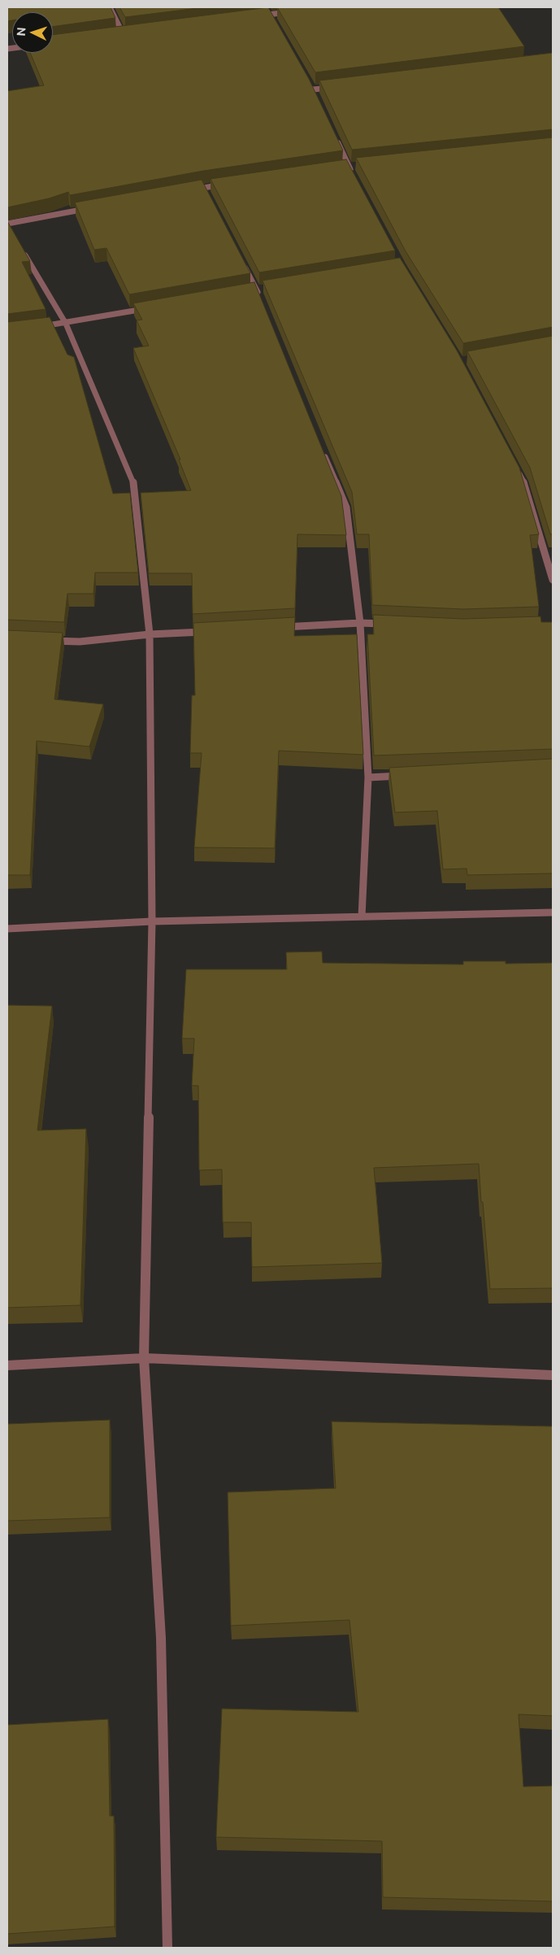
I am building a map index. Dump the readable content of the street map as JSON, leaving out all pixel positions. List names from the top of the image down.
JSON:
{
  "north": "left"
}
